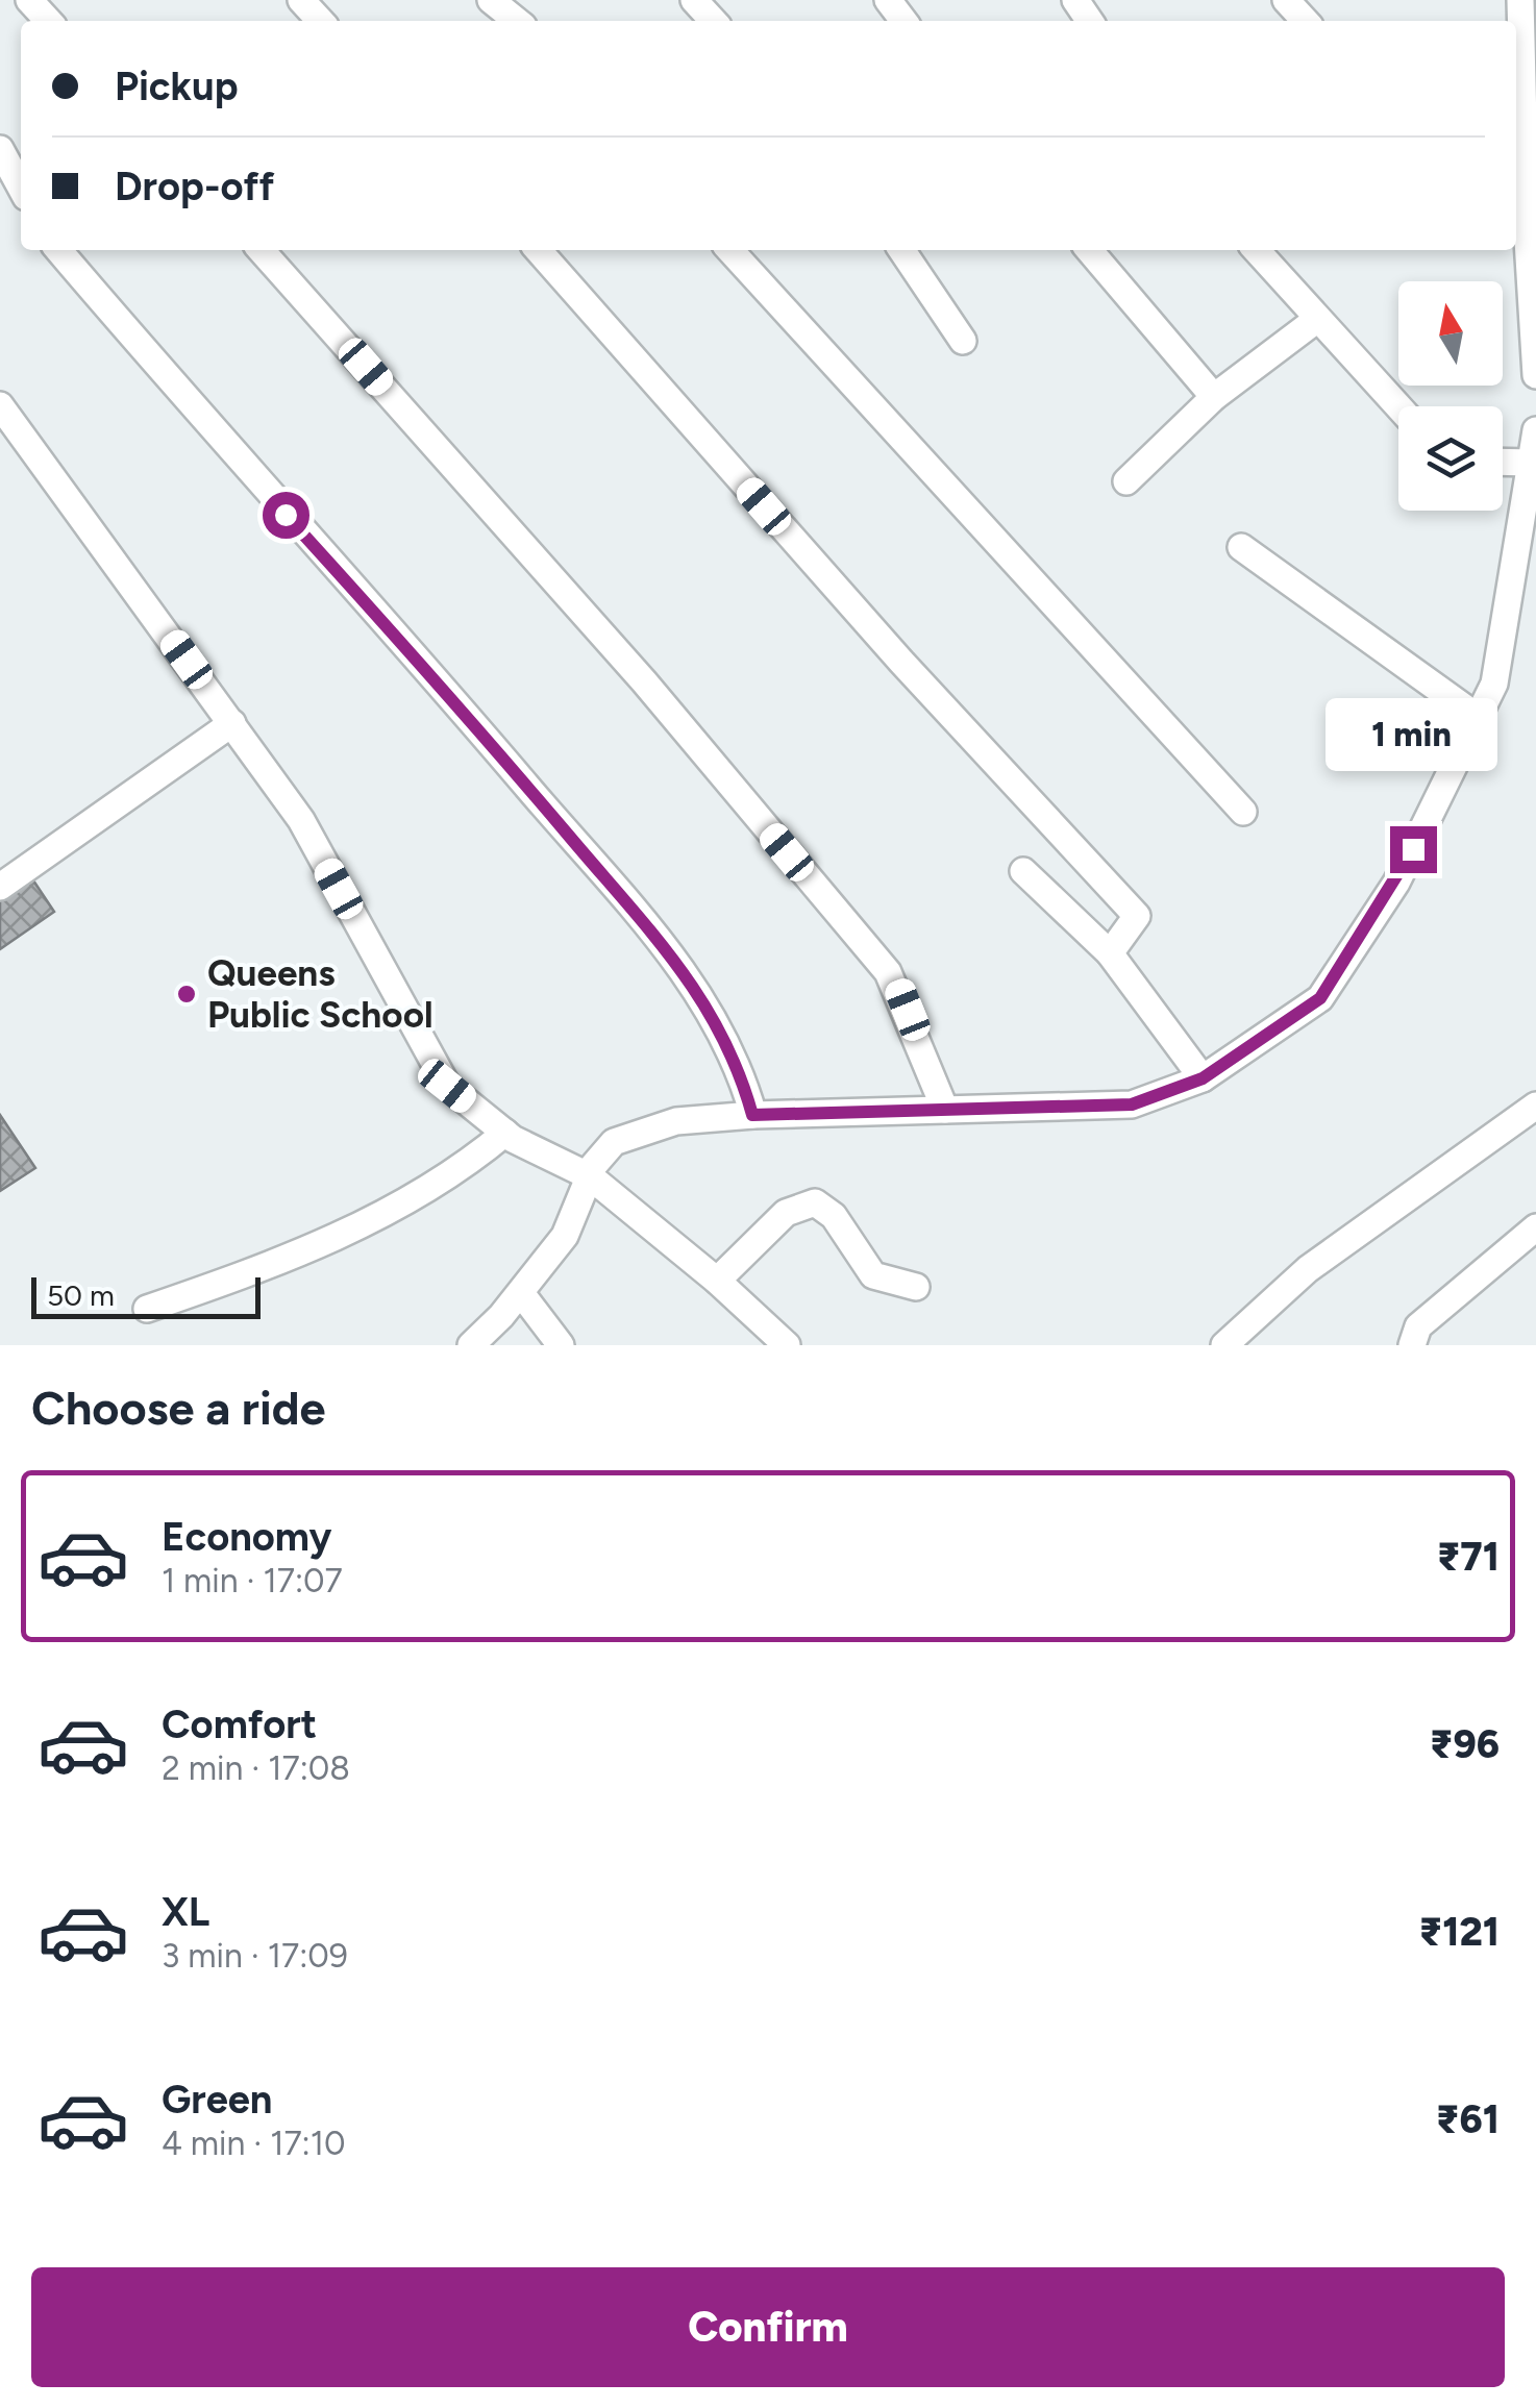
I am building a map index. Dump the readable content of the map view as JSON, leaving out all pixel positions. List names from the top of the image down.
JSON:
{
  "places": ["Queens Public School"],
  "scale_bar": "50 m",
  "north": "top",
  "page": {
    "banner": ["Pickup", "Drop-off"],
    "bubble": "1 min",
    "scale": "50 m",
    "heading": "Choose a ride",
    "list": [
      {
        "name": "Economy",
        "note": "1 min · 17:07",
        "value": "₹71"
      },
      {
        "name": "Comfort",
        "note": "2 min · 17:08",
        "value": "₹96"
      },
      {
        "name": "XL",
        "note": "3 min · 17:09",
        "value": "₹121"
      },
      {
        "name": "Green",
        "note": "4 min · 17:10",
        "value": "₹61"
      }
    ],
    "buttons": "Confirm"
  }
}
